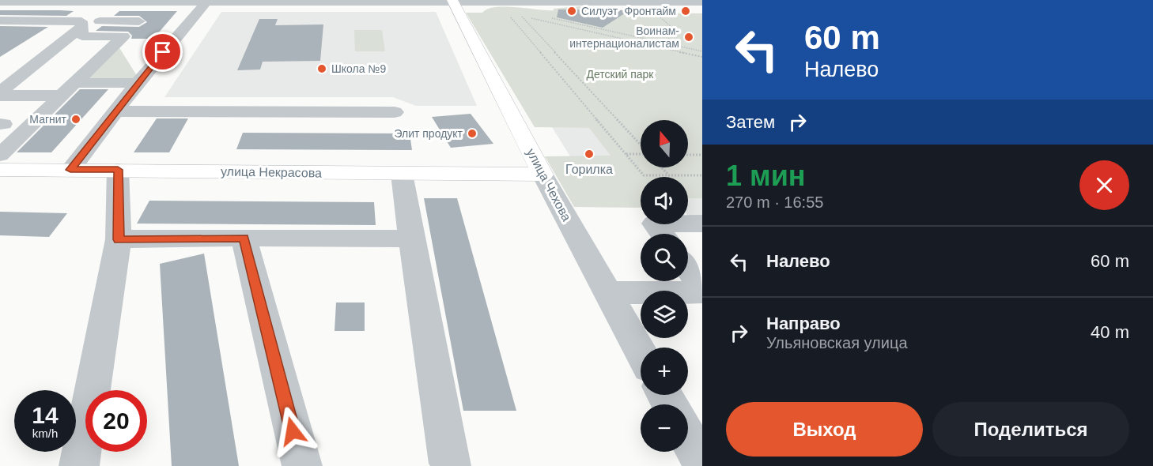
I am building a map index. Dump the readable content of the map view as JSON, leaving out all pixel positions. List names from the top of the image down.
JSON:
{
  "streets": {
    "main road": ["улица Некрасова", "улица Чехова"]
  },
  "crossings": [
    ["улица Некрасова", "улица Чехова"]
  ],
  "parks": ["Детский парк"],
  "places": [
    "Силуэт",
    "Фронтайм",
    "Воинам- интернационалистам",
    "Школа №9",
    "Магнит",
    "Элит продукт",
    "Горилка"
  ],
  "north": "top",
  "page": {
    "turn": ["60 m", "Налево"],
    "then": "Затем",
    "map_buttons": ["+", "−"],
    "heading": ["1 мин", "270 m · 16:55"],
    "list": [
      {
        "name": "Налево",
        "value": "60 m"
      },
      {
        "name": "Направо",
        "note": "Ульяновская улица",
        "value": "40 m"
      }
    ],
    "speed": "14 km/h",
    "limit": "20",
    "buttons": ["Выход", "Поделиться"]
  }
}
